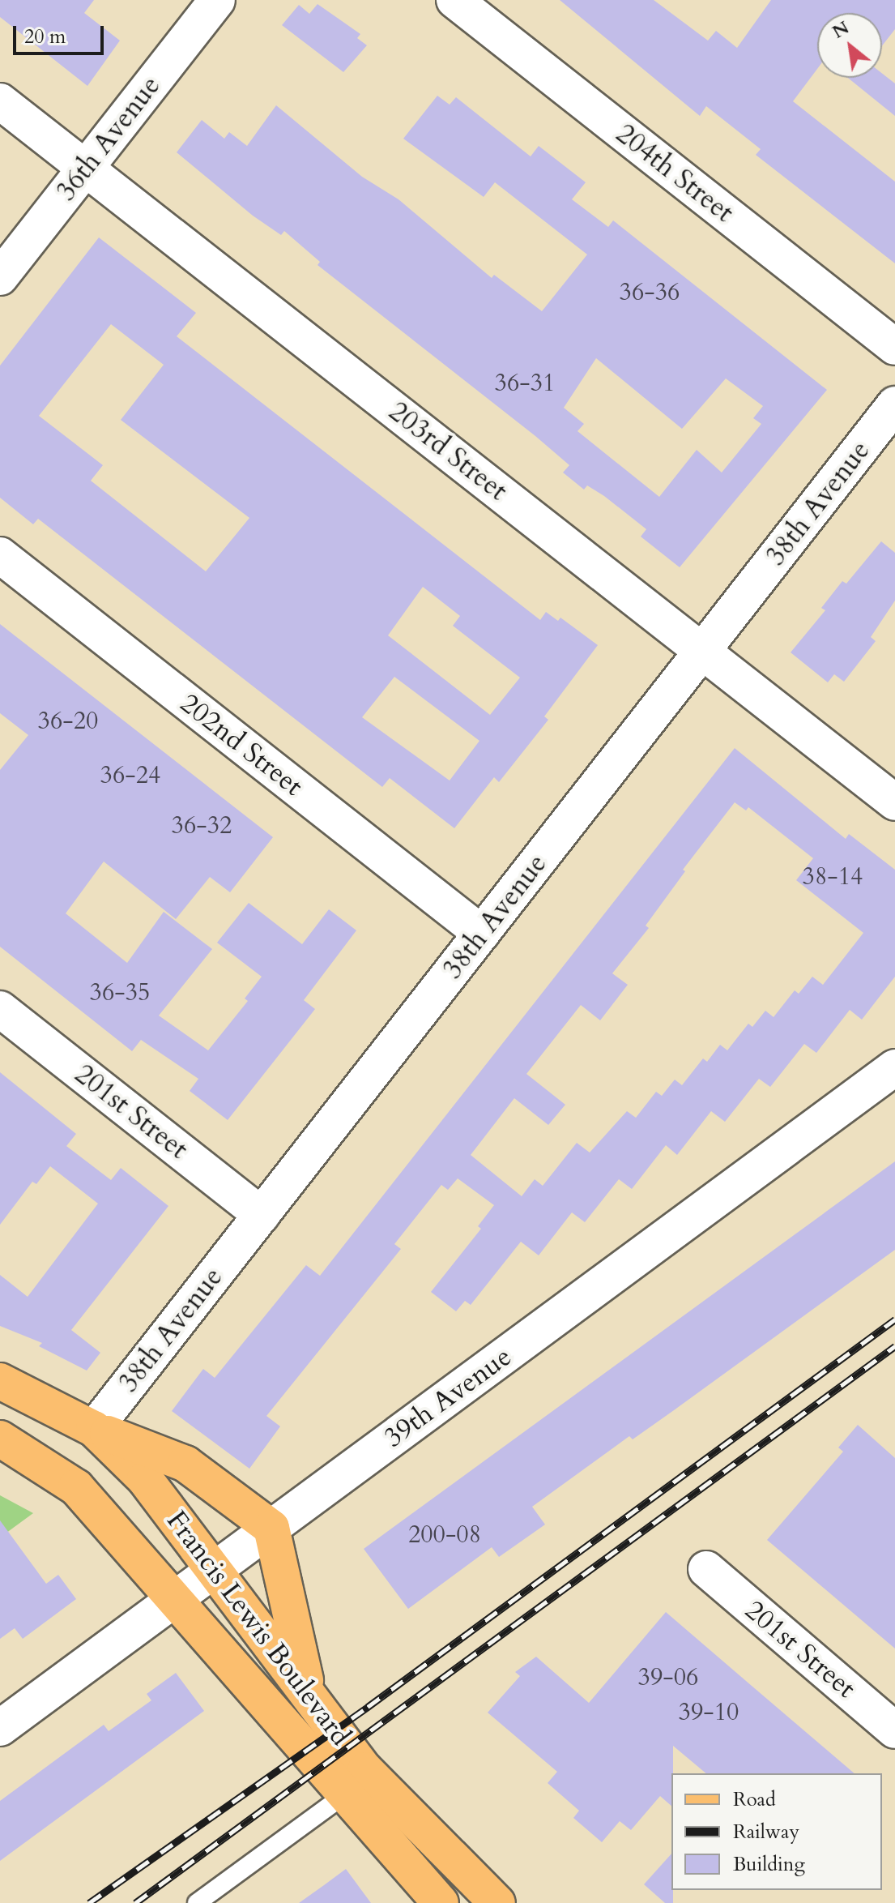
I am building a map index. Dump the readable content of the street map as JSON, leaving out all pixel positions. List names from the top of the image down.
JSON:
{
  "streets": {
    "main road": ["Francis Lewis Boulevard"],
    "street": [
      "36th Avenue",
      "204th Street",
      "203rd Street",
      "38th Avenue",
      "202nd Street",
      "201st Street",
      "39th Avenue"
    ]
  },
  "crossings": [
    ["36th Avenue", "203rd Street"],
    ["203rd Street", "38th Avenue"],
    ["38th Avenue", "202nd Street"],
    ["38th Avenue", "201st Street"],
    ["38th Avenue", "Francis Lewis Boulevard"],
    ["39th Avenue", "Francis Lewis Boulevard"]
  ],
  "house_numbers": [
    "36-36",
    "36-31",
    "36-20",
    "36-24",
    "36-32",
    "38-14",
    "36-35",
    "200-08",
    "39-06",
    "39-10"
  ],
  "legend": ["Road", "Railway", "Building"],
  "scale_bar": "20 m",
  "north": "top left"
}
